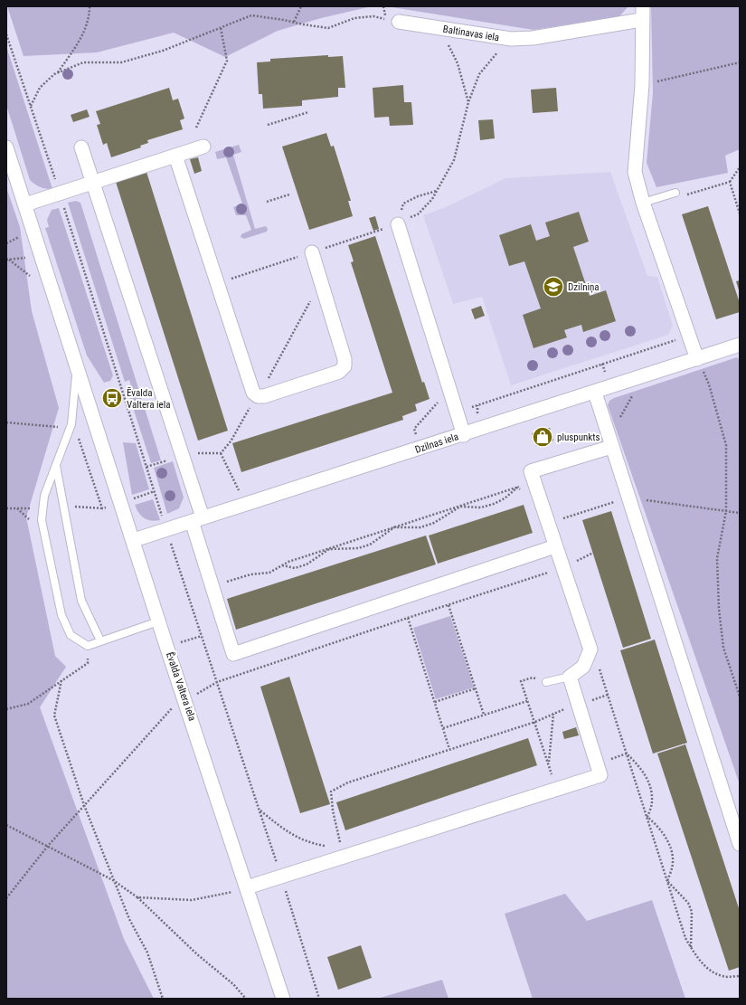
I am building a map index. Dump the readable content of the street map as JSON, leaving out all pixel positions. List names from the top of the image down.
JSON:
{
  "streets": {
    "street": ["Baltinavas iela", "Dzilnas iela", "Ēvalda Valtera iela"]
  },
  "crossings": [
    ["Baltinavas iela", "Dzilnas iela"],
    ["Dzilnas iela", "Ēvalda Valtera iela"]
  ],
  "places": {
    "school or university": ["Dzilniņa"],
    "bus stop": ["Ēvalda Valtera iela"],
    "shop": ["pluspunkts"]
  }
}
